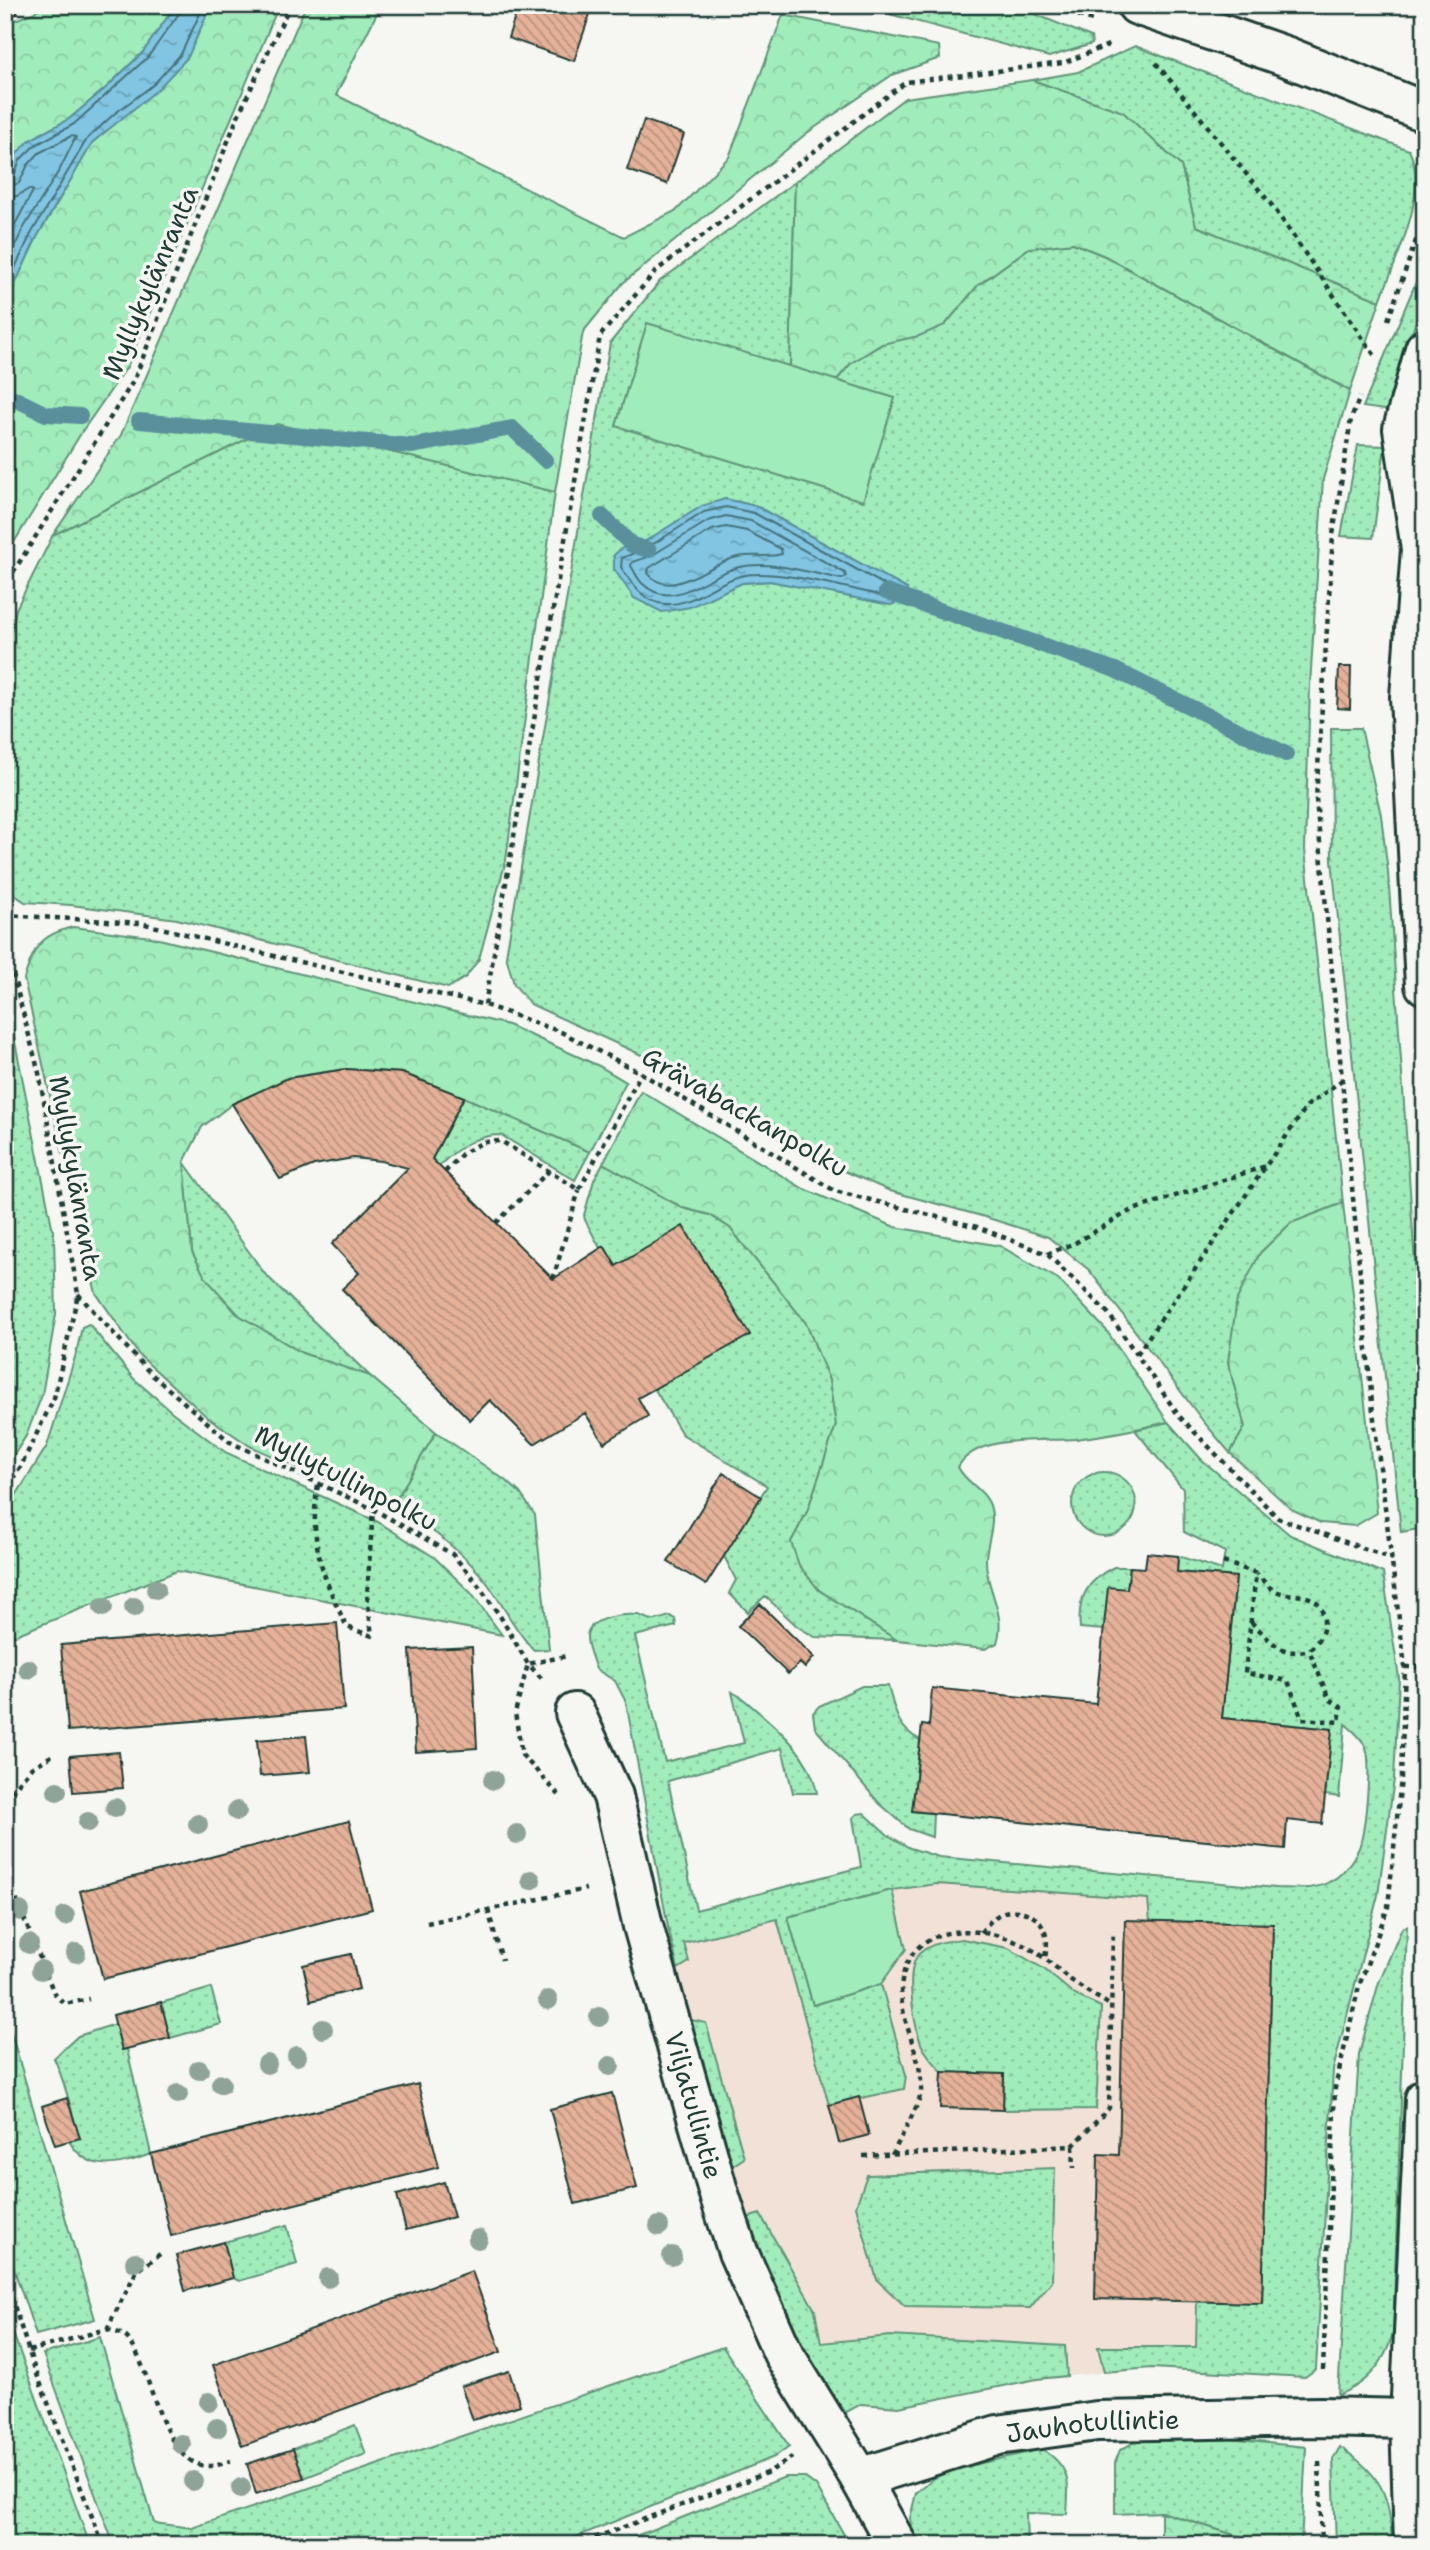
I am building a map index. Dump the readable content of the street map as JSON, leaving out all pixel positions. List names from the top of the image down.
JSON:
{
  "streets": {
    "street": ["Viljatullintie", "Jauhotullintie"],
    "path": ["Myllykylänranta", "Grävabackanpolku", "Myllytullinpolku"]
  },
  "crossings": [
    ["Myllykylänranta", "Myllytullinpolku"],
    ["Myllytullinpolku", "Viljatullintie"],
    ["Viljatullintie", "Jauhotullintie"]
  ]
}
